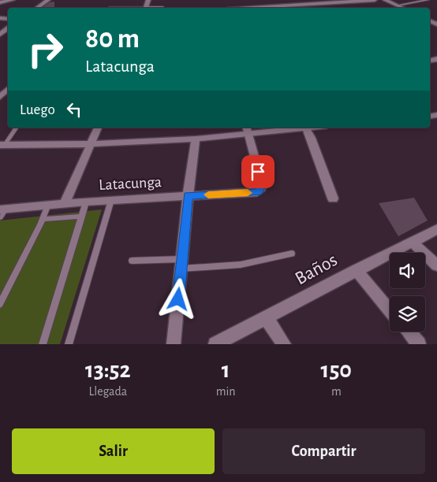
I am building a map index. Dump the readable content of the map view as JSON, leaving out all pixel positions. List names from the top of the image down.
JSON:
{
  "streets": {
    "street": ["Latacunga", "Baños"]
  },
  "page": {
    "turn": ["80 m", "Latacunga"],
    "then": "Luego",
    "eta": [
      "13:52",
      "Llegada",
      "1",
      "min",
      "150",
      "m"
    ],
    "buttons": ["Salir", "Compartir"]
  }
}
